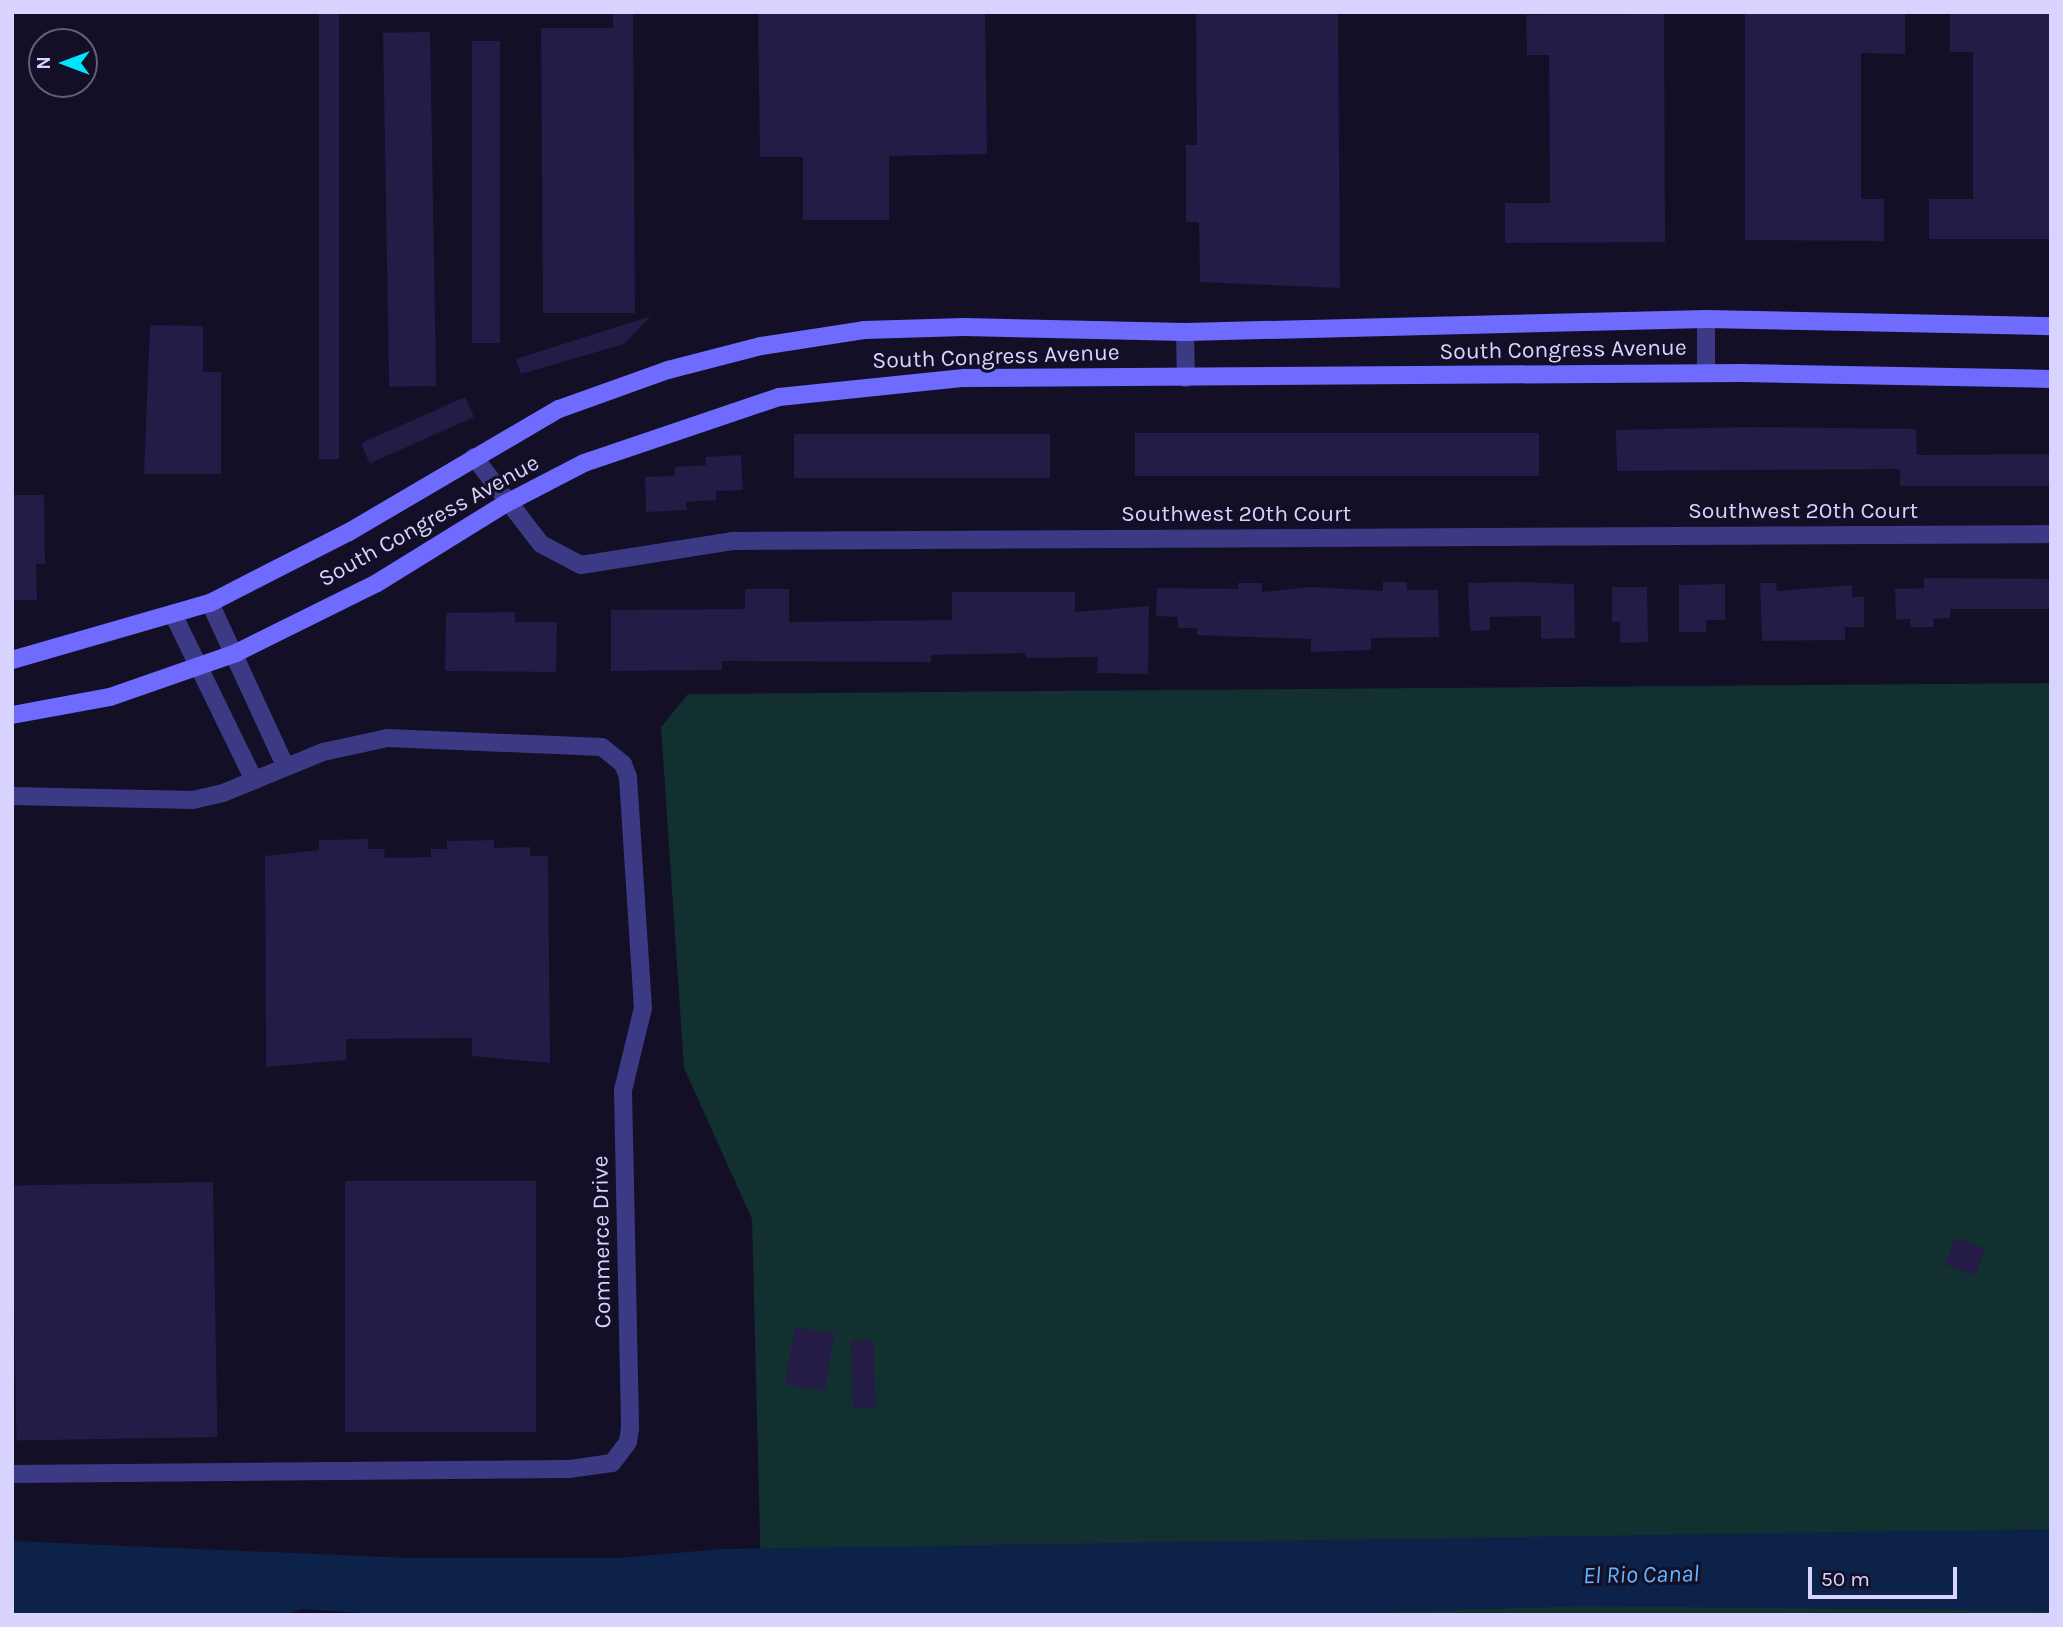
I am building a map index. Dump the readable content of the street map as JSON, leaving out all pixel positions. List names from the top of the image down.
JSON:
{
  "streets": {
    "main road": ["South Congress Avenue"],
    "street": ["Southwest 20th Court", "Commerce Drive"]
  },
  "crossings": [
    ["South Congress Avenue", "Southwest 20th Court"]
  ],
  "water": ["El Rio Canal"],
  "scale_bar": "50 m",
  "north": "left"
}
